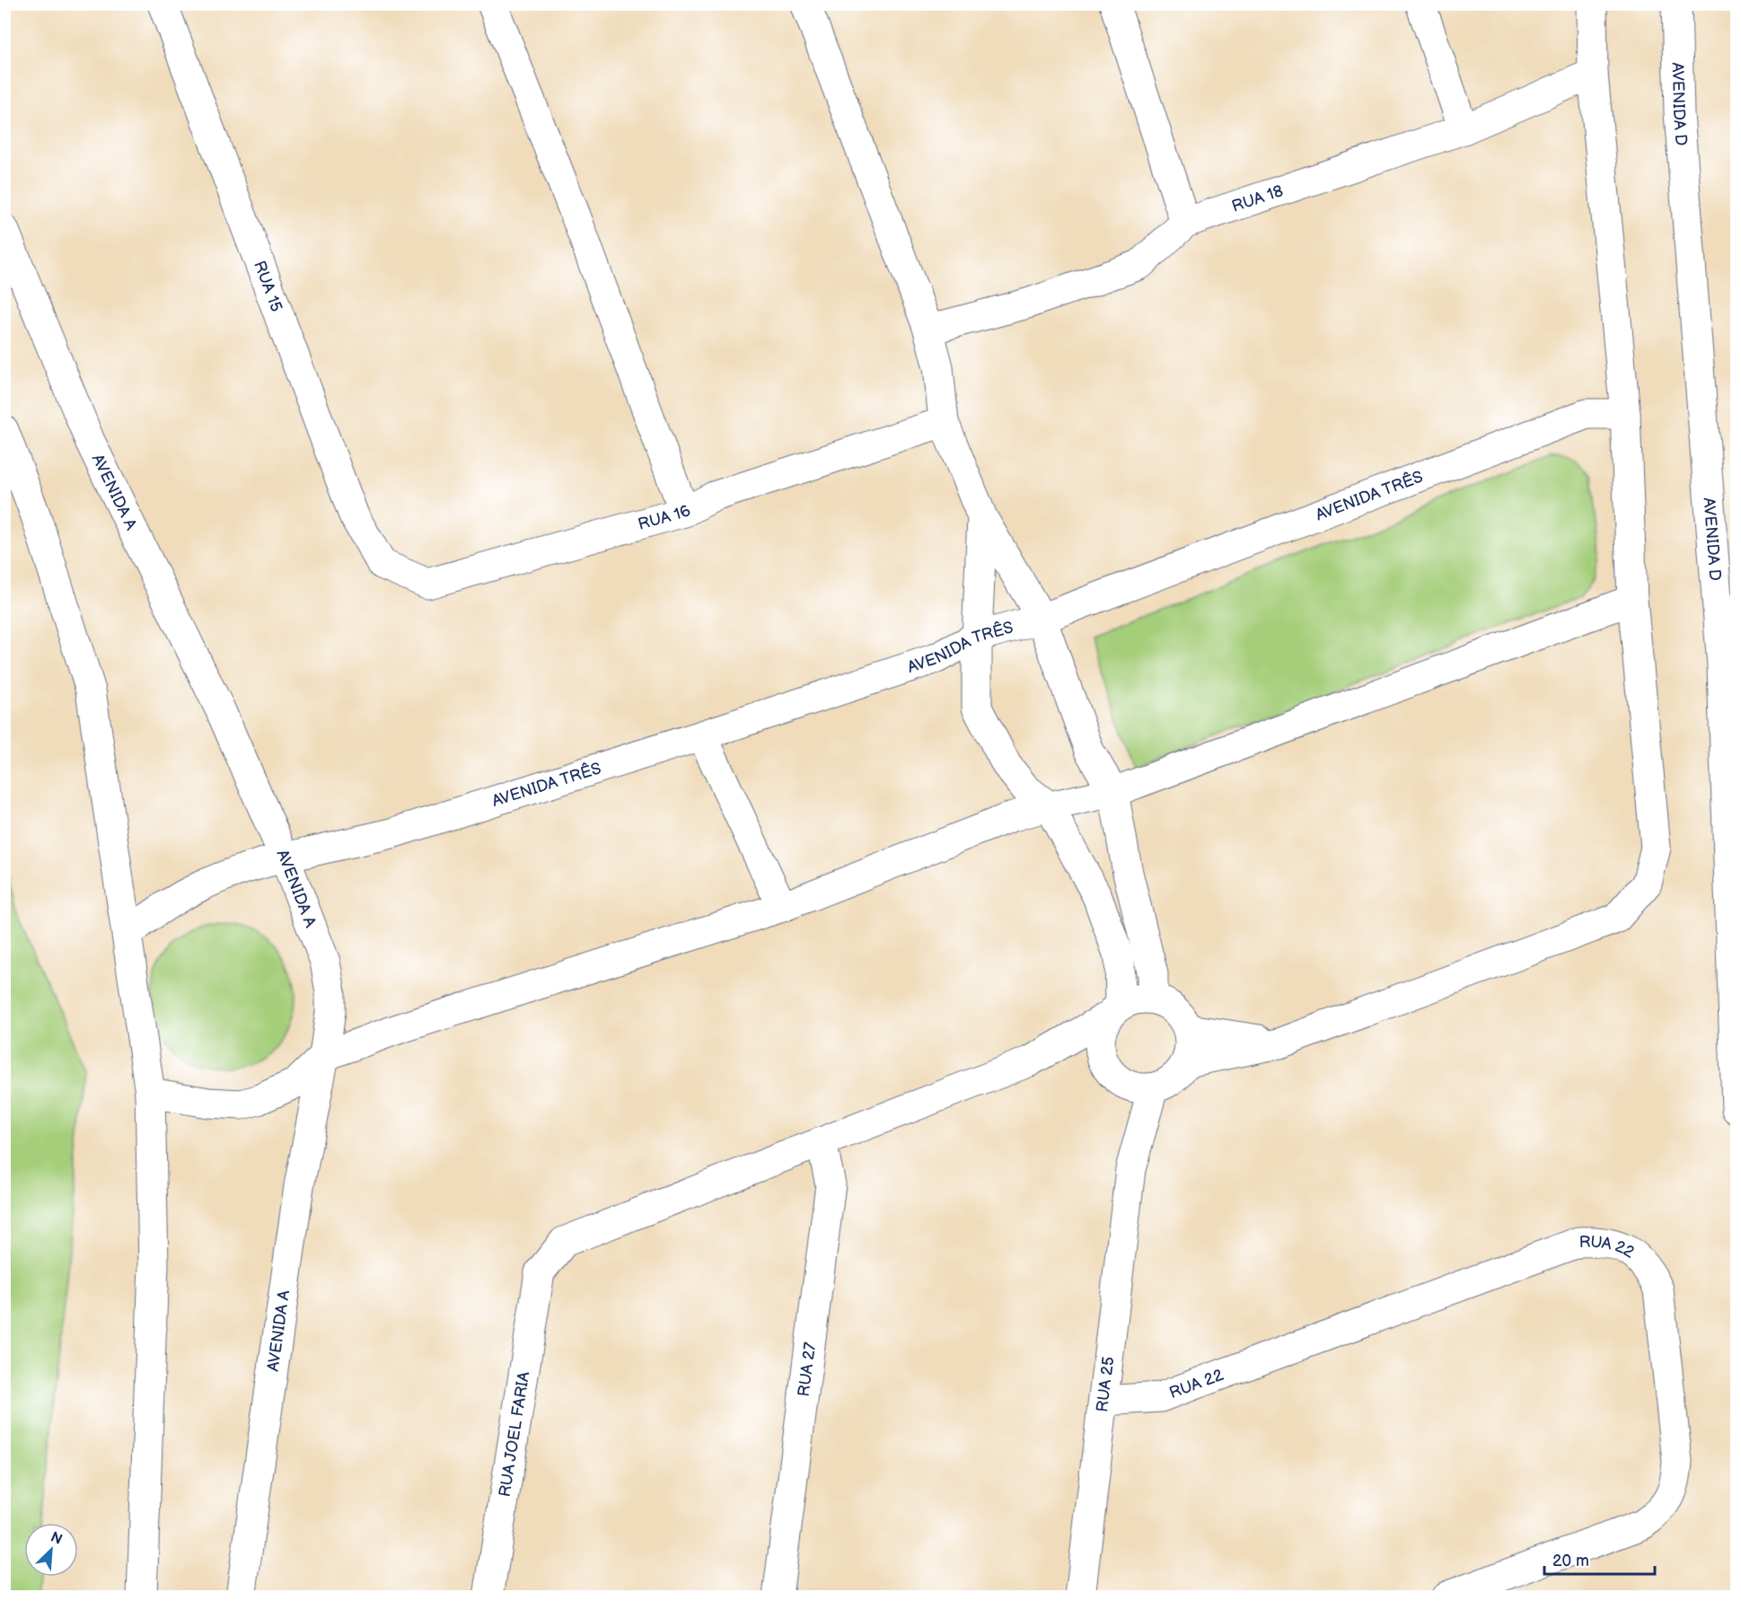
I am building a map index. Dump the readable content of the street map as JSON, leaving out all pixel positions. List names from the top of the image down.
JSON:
{
  "streets": {
    "street": [
      "AVENIDA D",
      "RUA 18",
      "RUA 15",
      "AVENIDA A",
      "AVENIDA TRÊS",
      "RUA 16",
      "RUA 22",
      "RUA 27",
      "RUA 25",
      "RUA JOEL FARIA"
    ]
  },
  "crossings": [
    ["RUA 15", "RUA 16"],
    ["AVENIDA A", "AVENIDA TRÊS"],
    ["RUA 22", "RUA 25"],
    ["RUA 27", "RUA JOEL FARIA"]
  ],
  "scale_bar": "20 m",
  "north": "top right"
}
